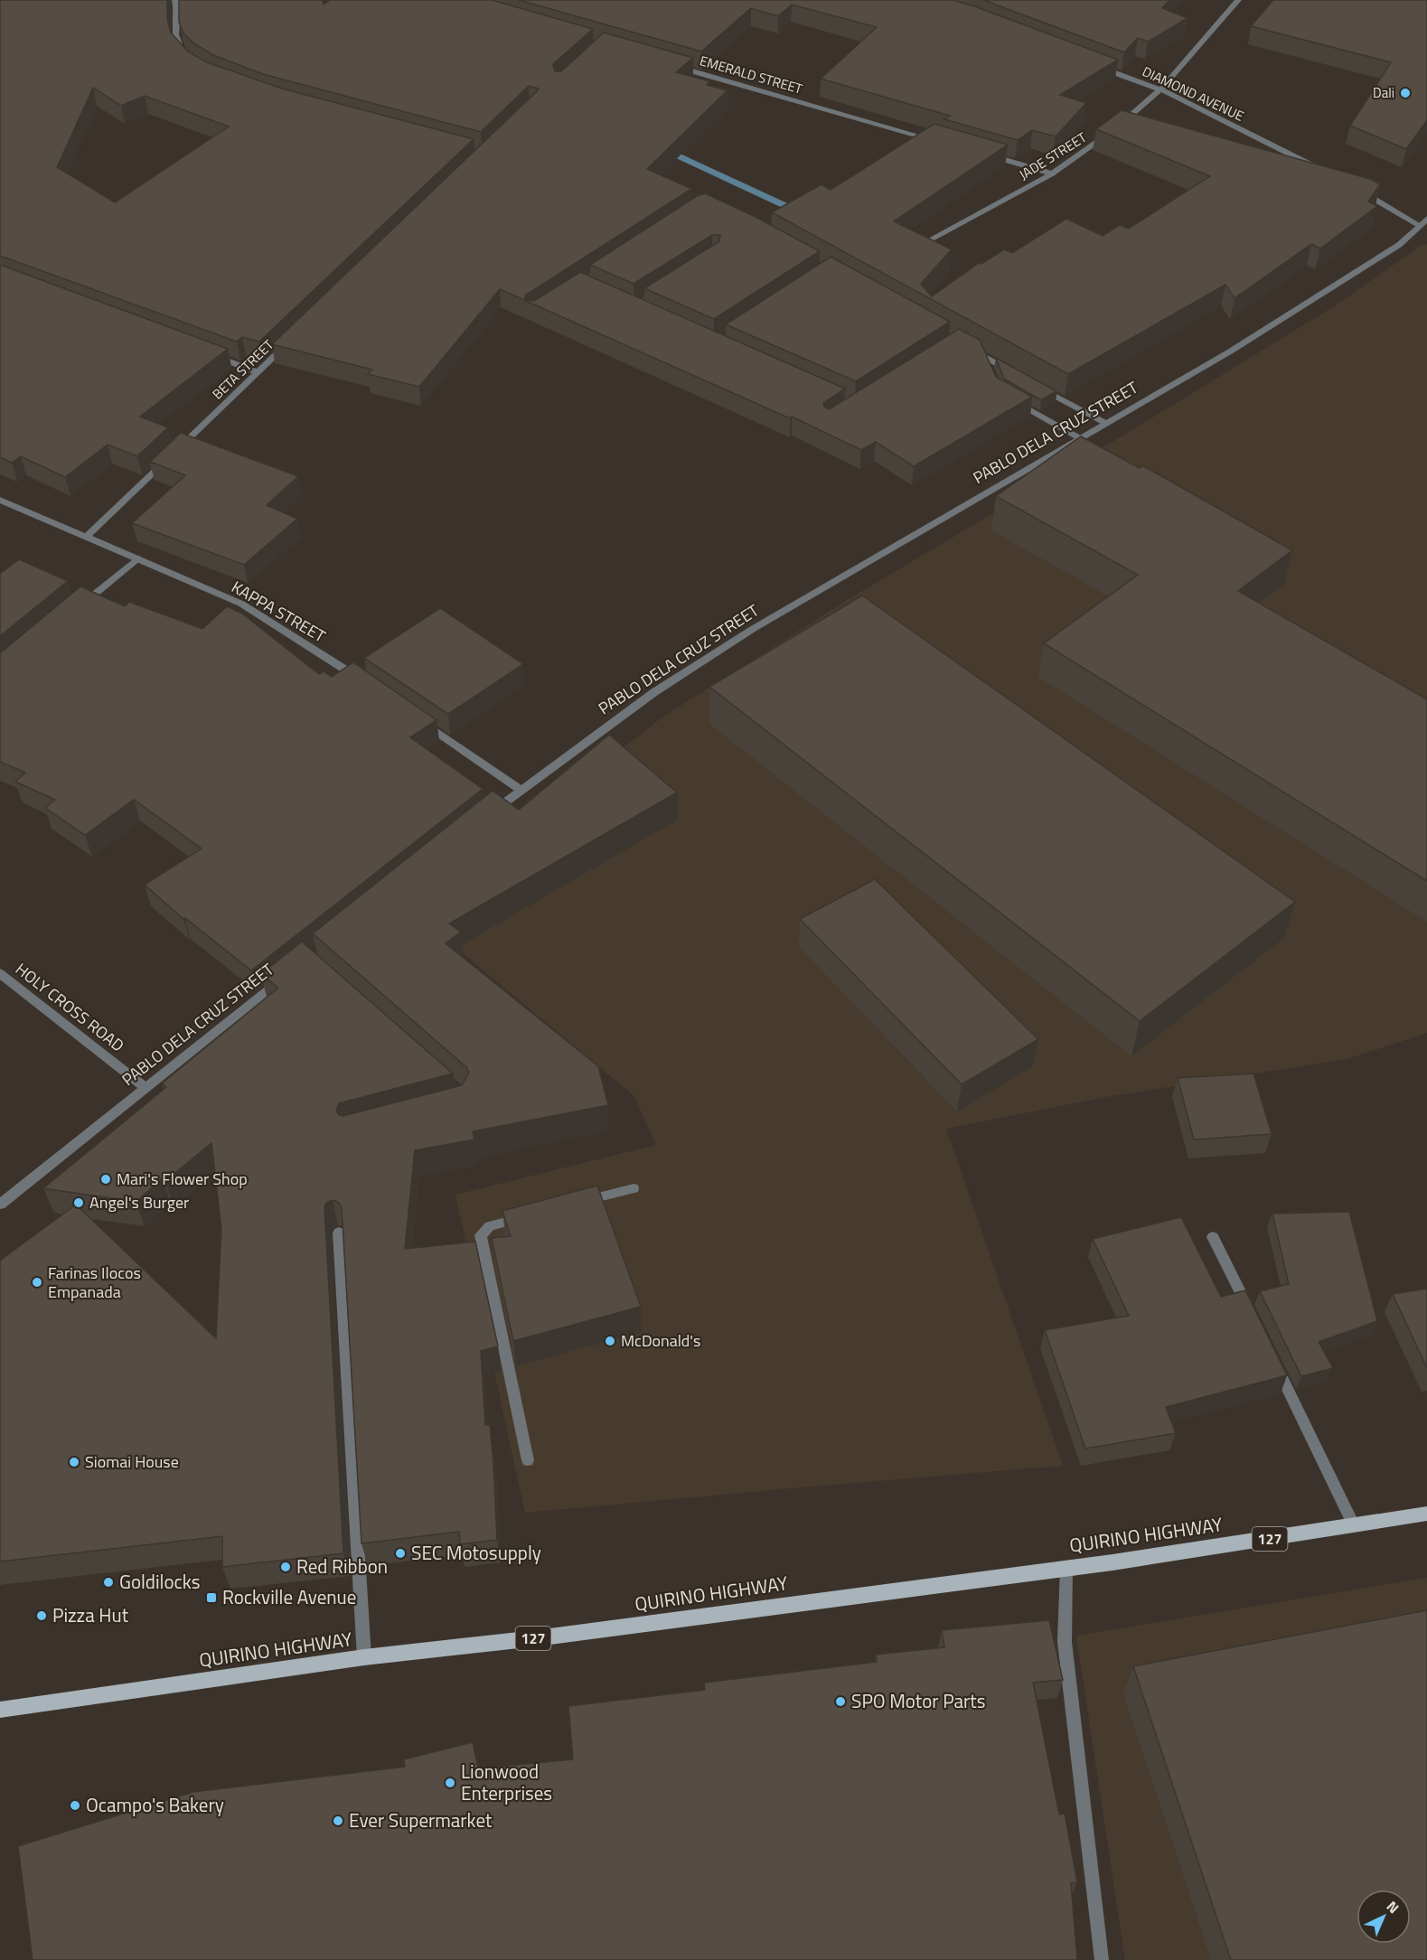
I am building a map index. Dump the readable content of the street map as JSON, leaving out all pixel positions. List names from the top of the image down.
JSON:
{
  "streets": {
    "main road": ["QUIRINO HIGHWAY", "127"],
    "street": [
      "EMERALD STREET",
      "DIAMOND AVENUE",
      "JADE STREET",
      "BETA STREET",
      "PABLO DELA CRUZ STREET",
      "KAPPA STREET",
      "HOLY CROSS ROAD"
    ]
  },
  "crossings": [
    ["DIAMOND AVENUE", "JADE STREET"],
    ["BETA STREET", "KAPPA STREET"],
    ["PABLO DELA CRUZ STREET", "HOLY CROSS ROAD"]
  ],
  "places": {
    "other": [
      "Dali",
      "Mari's Flower Shop",
      "Angel's Burger",
      "Farinas Ilocos Empanada",
      "McDonald's",
      "Siomai House",
      "SEC Motosupply",
      "Red Ribbon",
      "Goldilocks",
      "Pizza Hut",
      "SPO Motor Parts",
      "Lionwood Enterprises",
      "Ocampo's Bakery",
      "Ever Supermarket"
    ],
    "transit": ["Rockville Avenue"]
  },
  "north": "top right"
}
